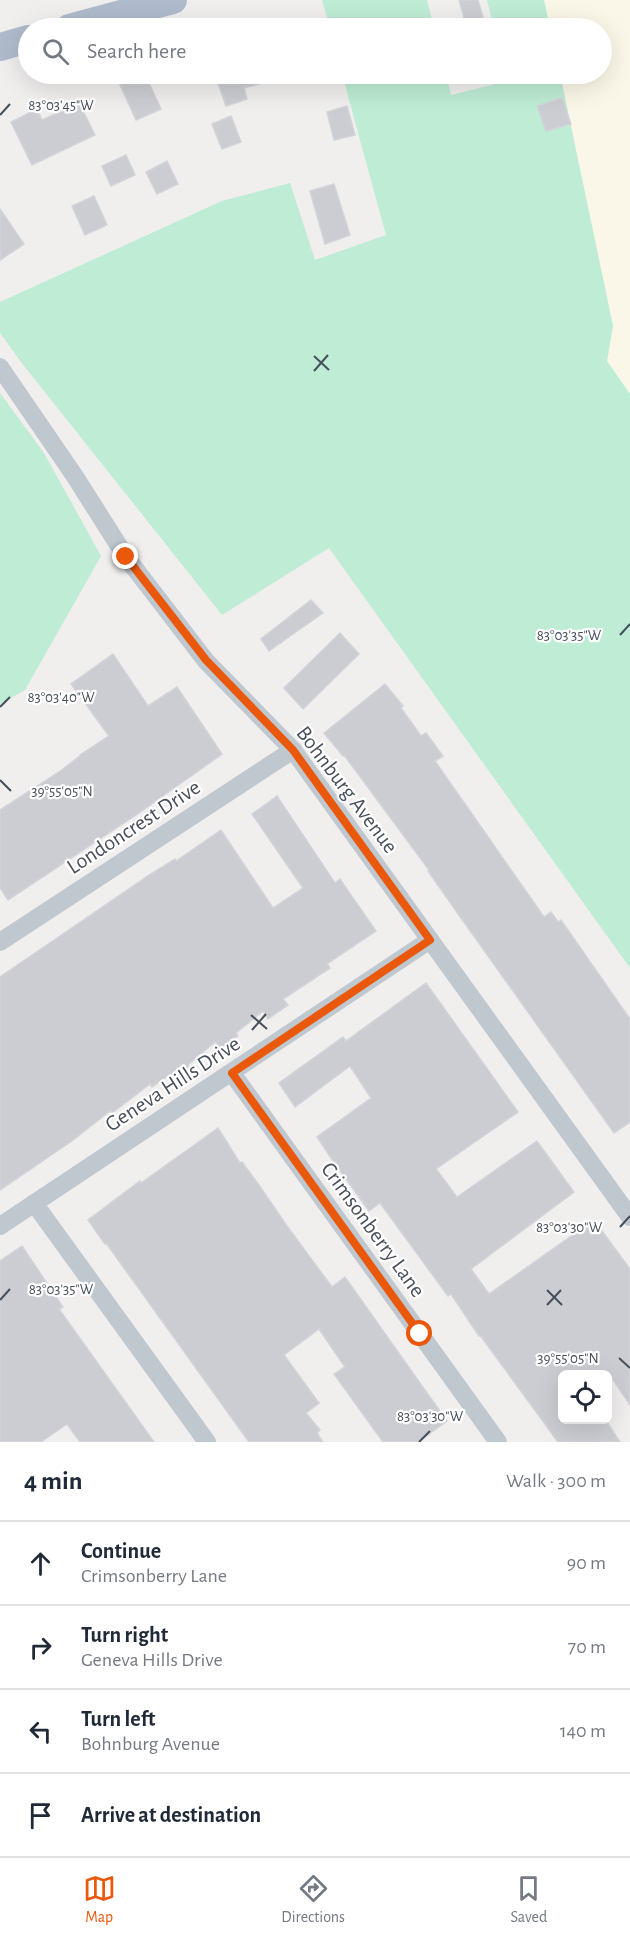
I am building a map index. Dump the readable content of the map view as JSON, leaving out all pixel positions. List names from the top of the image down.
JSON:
{
  "streets": {
    "street": [
      "Bohnburg Avenue",
      "Londoncrest Drive",
      "Geneva Hills Drive",
      "Crimsonberry Lane"
    ]
  },
  "crossings": [
    ["Bohnburg Avenue", "Londoncrest Drive"],
    ["Bohnburg Avenue", "Geneva Hills Drive"],
    ["Geneva Hills Drive", "Crimsonberry Lane"]
  ],
  "page": {
    "search": "Search here",
    "heading": ["4 min", "Walk · 300 m"],
    "list": [
      ["Continue", "Crimsonberry Lane", "90 m"],
      ["Turn right", "Geneva Hills Drive", "70 m"],
      ["Turn left", "Bohnburg Avenue", "140 m"],
      "Arrive at destination"
    ],
    "nav": ["Map", "Directions", "Saved"]
  },
  "coordinates": [
    "83°03'45\"W",
    "83°03'35\"W",
    "83°03'40\"W",
    "39°55'05\"N",
    "83°03'30\"W"
  ]
}
